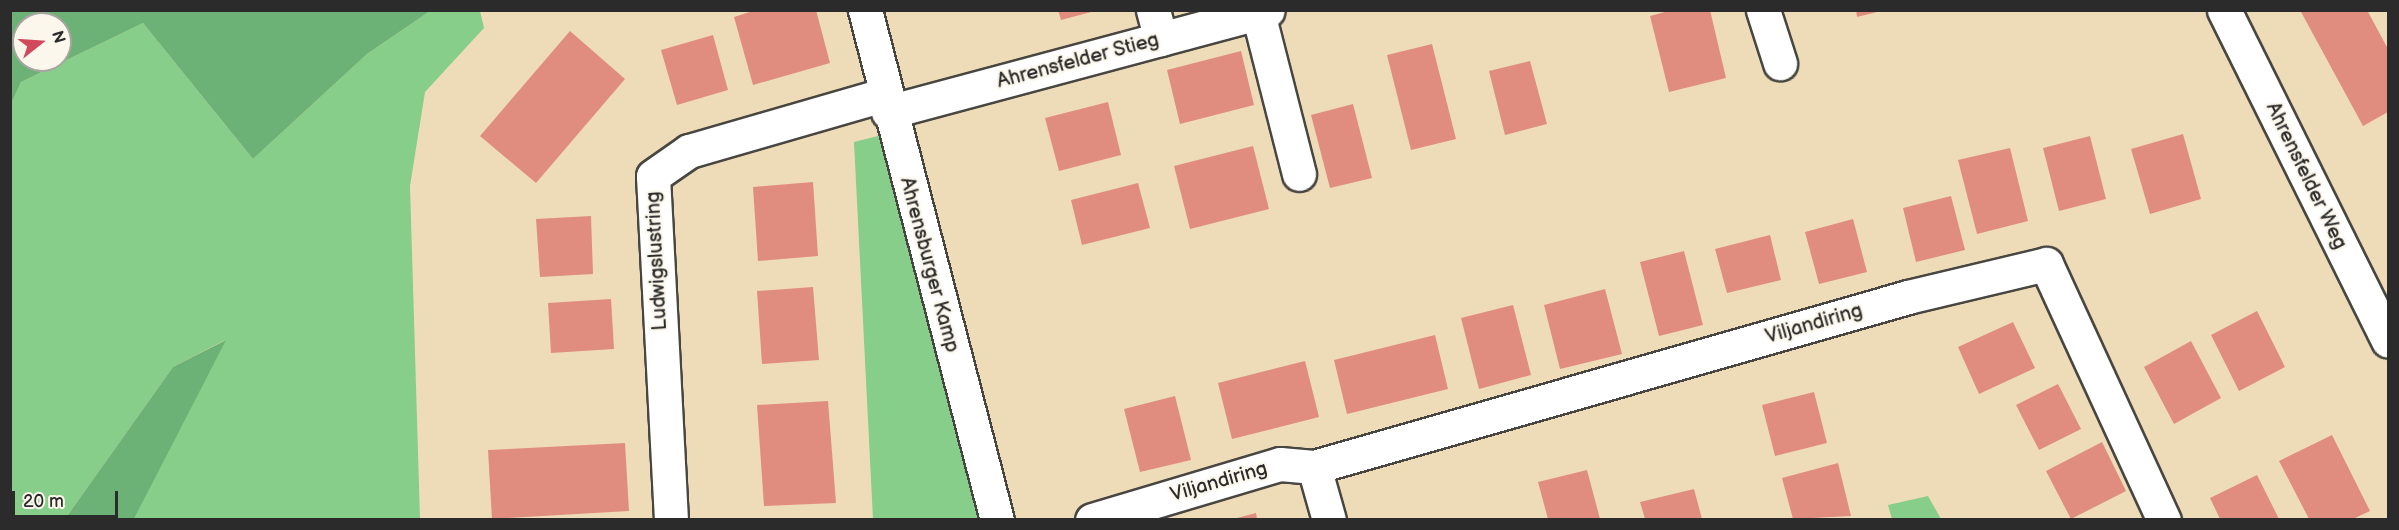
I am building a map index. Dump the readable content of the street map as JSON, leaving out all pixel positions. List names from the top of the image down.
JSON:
{
  "streets": {
    "street": [
      "Ahrensfelder Stieg",
      "Ahrensfelder Weg",
      "Ludwigslustring",
      "Ahrensburger Kamp",
      "Viljandiring"
    ]
  },
  "crossings": [
    ["Ahrensfelder Stieg", "Ludwigslustring"],
    ["Ahrensfelder Stieg", "Ahrensburger Kamp"],
    ["Ludwigslustring", "Ahrensburger Kamp"]
  ],
  "scale_bar": "20 m",
  "north": "right"
}
